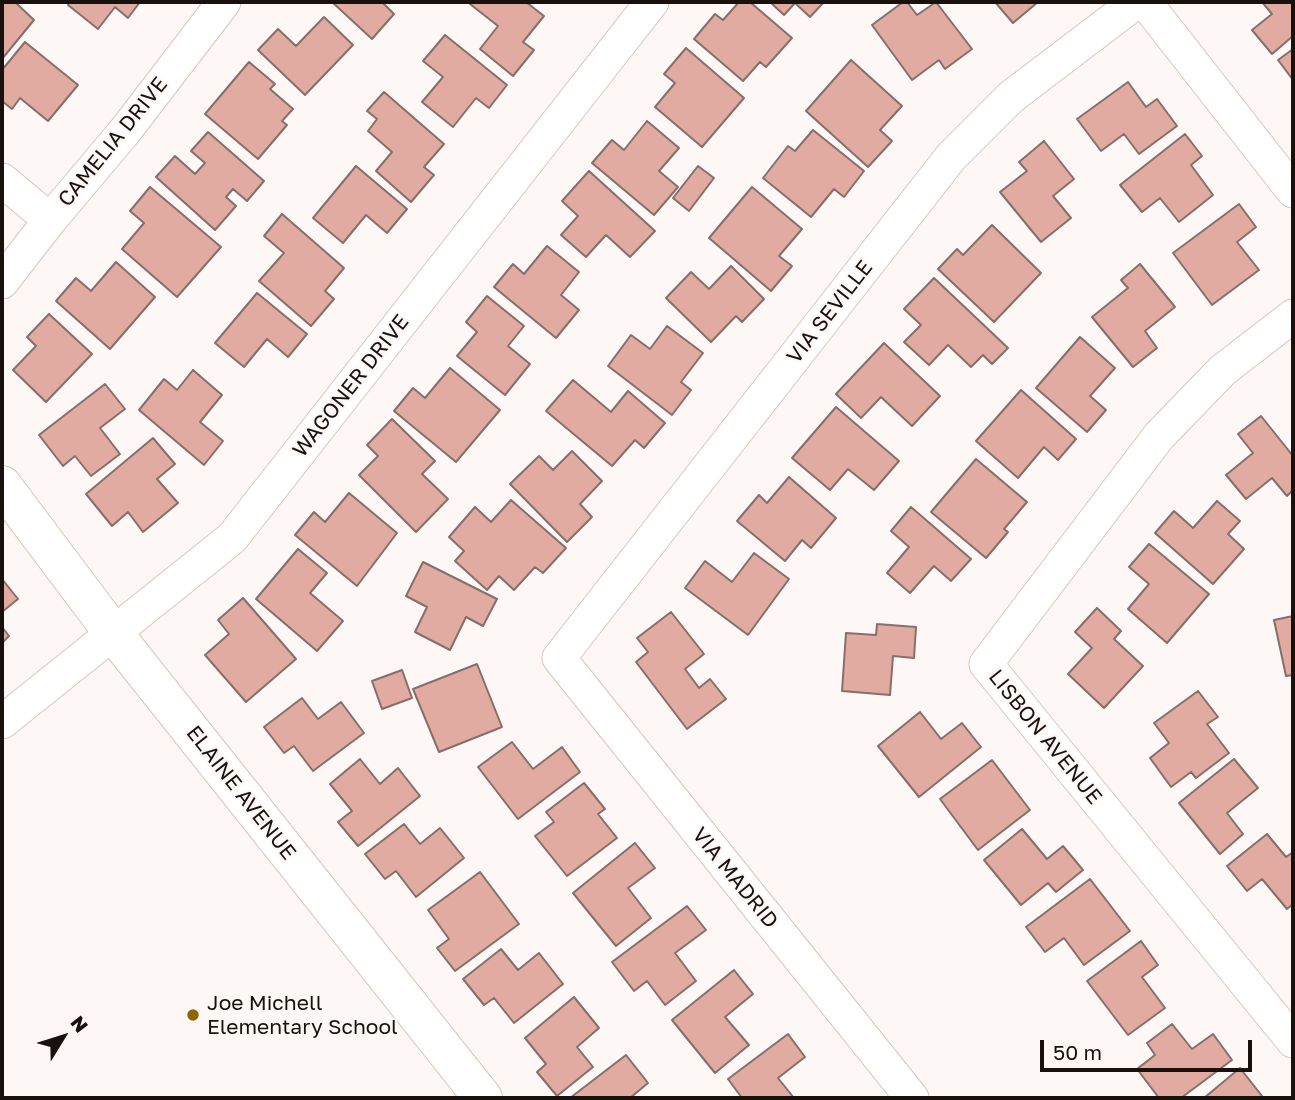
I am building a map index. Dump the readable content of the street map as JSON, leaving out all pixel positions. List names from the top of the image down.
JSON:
{
  "streets": {
    "street": [
      "CAMELIA DRIVE",
      "VIA SEVILLE",
      "WAGONER DRIVE",
      "LISBON AVENUE",
      "ELAINE AVENUE",
      "VIA MADRID"
    ]
  },
  "crossings": [
    ["VIA SEVILLE", "VIA MADRID"],
    ["WAGONER DRIVE", "ELAINE AVENUE"]
  ],
  "places": ["Joe Michell Elementary School"],
  "scale_bar": "50 m",
  "north": "top right"
}
